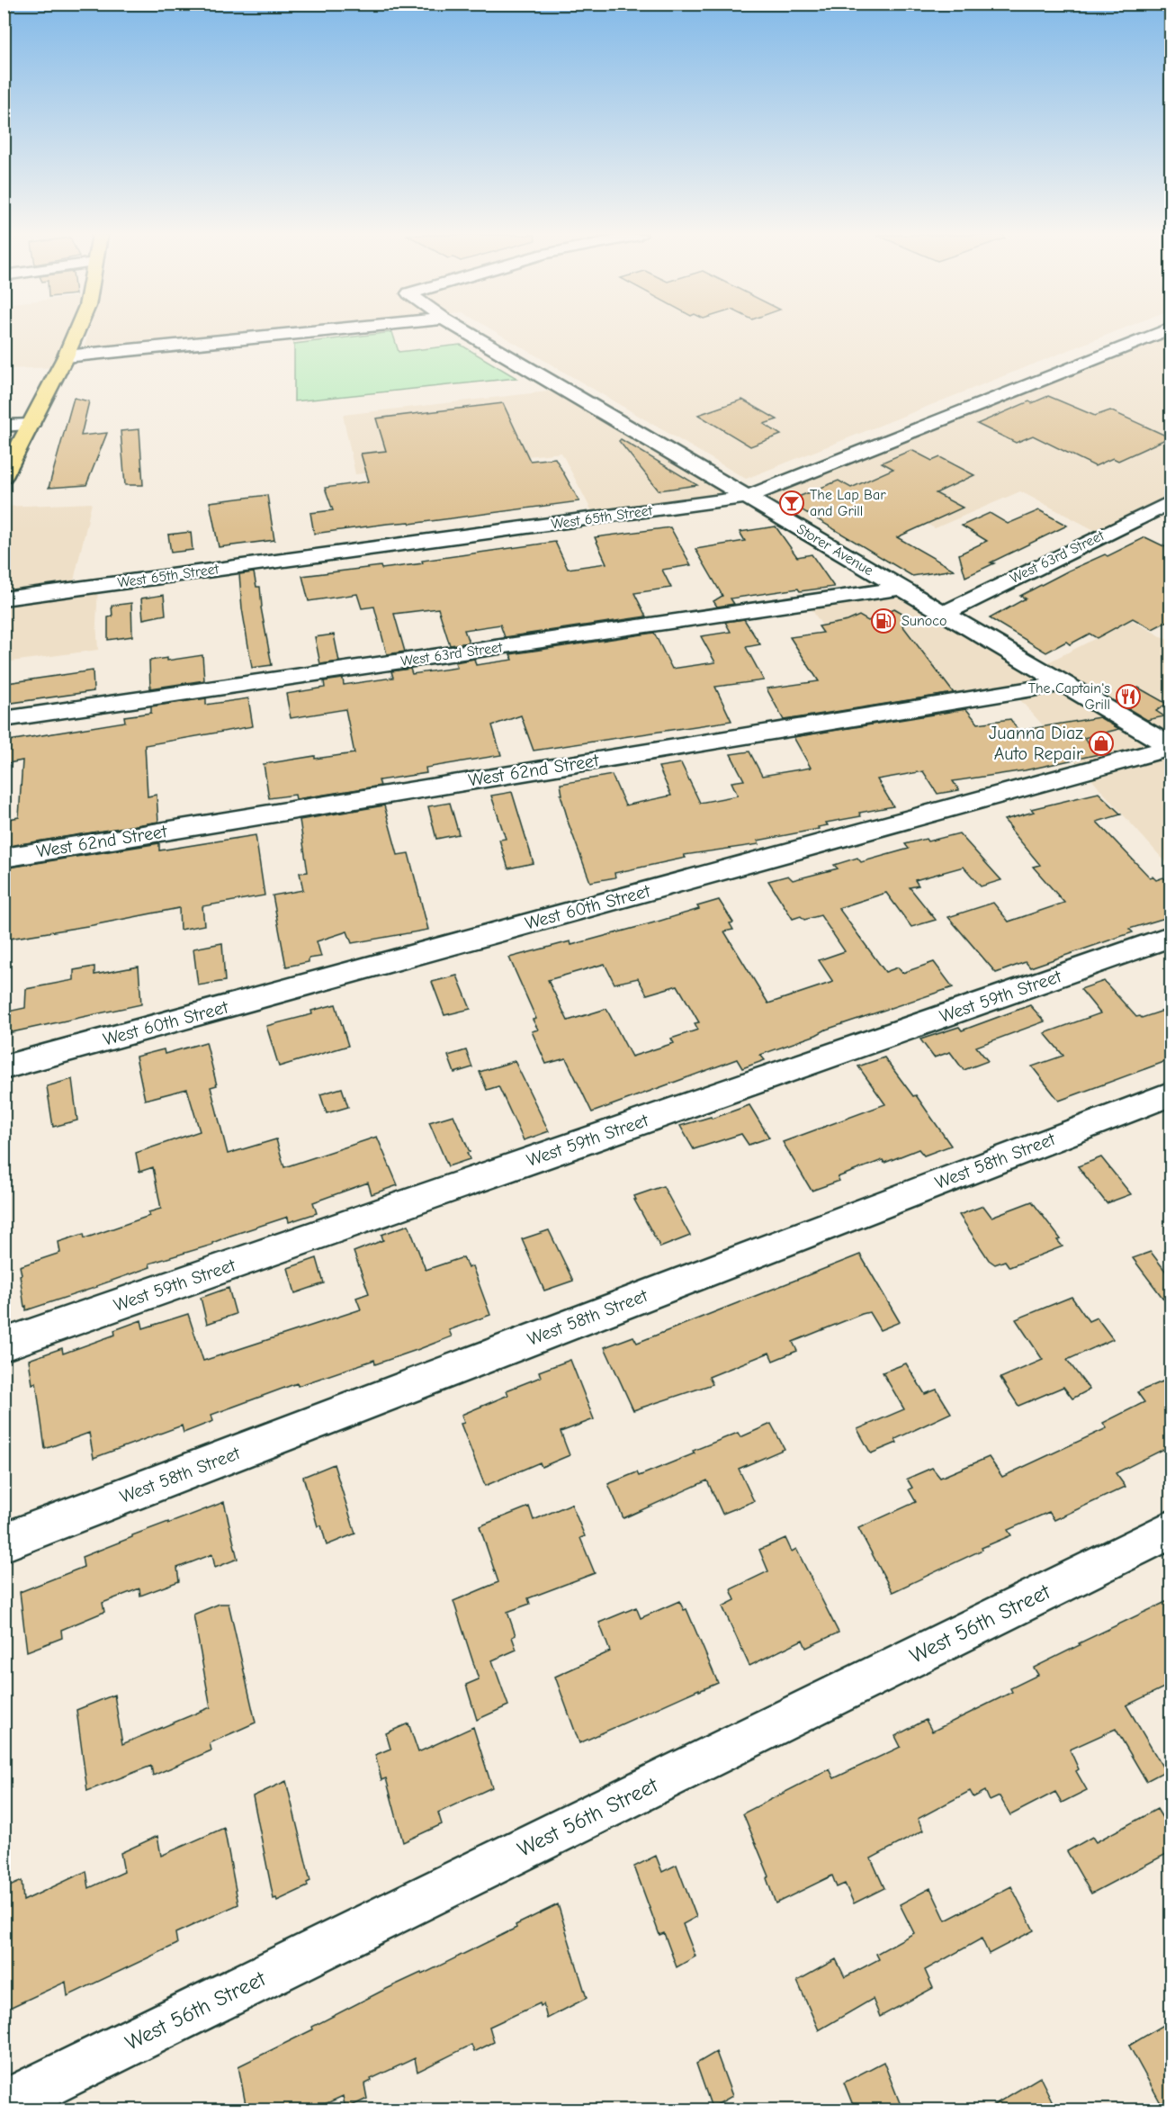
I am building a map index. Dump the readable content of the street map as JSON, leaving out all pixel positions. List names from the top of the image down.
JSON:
{
  "streets": {
    "street": [
      "West 65th Street",
      "Storer Avenue",
      "West 63rd Street",
      "West 62nd Street",
      "West 60th Street",
      "West 59th Street",
      "West 58th Street",
      "West 56th Street"
    ]
  },
  "crossings": [
    ["West 65th Street", "Storer Avenue"],
    ["Storer Avenue", "West 63rd Street"],
    ["Storer Avenue", "West 62nd Street"],
    ["Storer Avenue", "West 60th Street"]
  ],
  "places": {
    "bar": ["The Lap Bar and Grill"],
    "fuel station": ["Sunoco"],
    "restaurant": ["The Captain's Grill"],
    "shop": ["Juanna Diaz Auto Repair"]
  }
}
